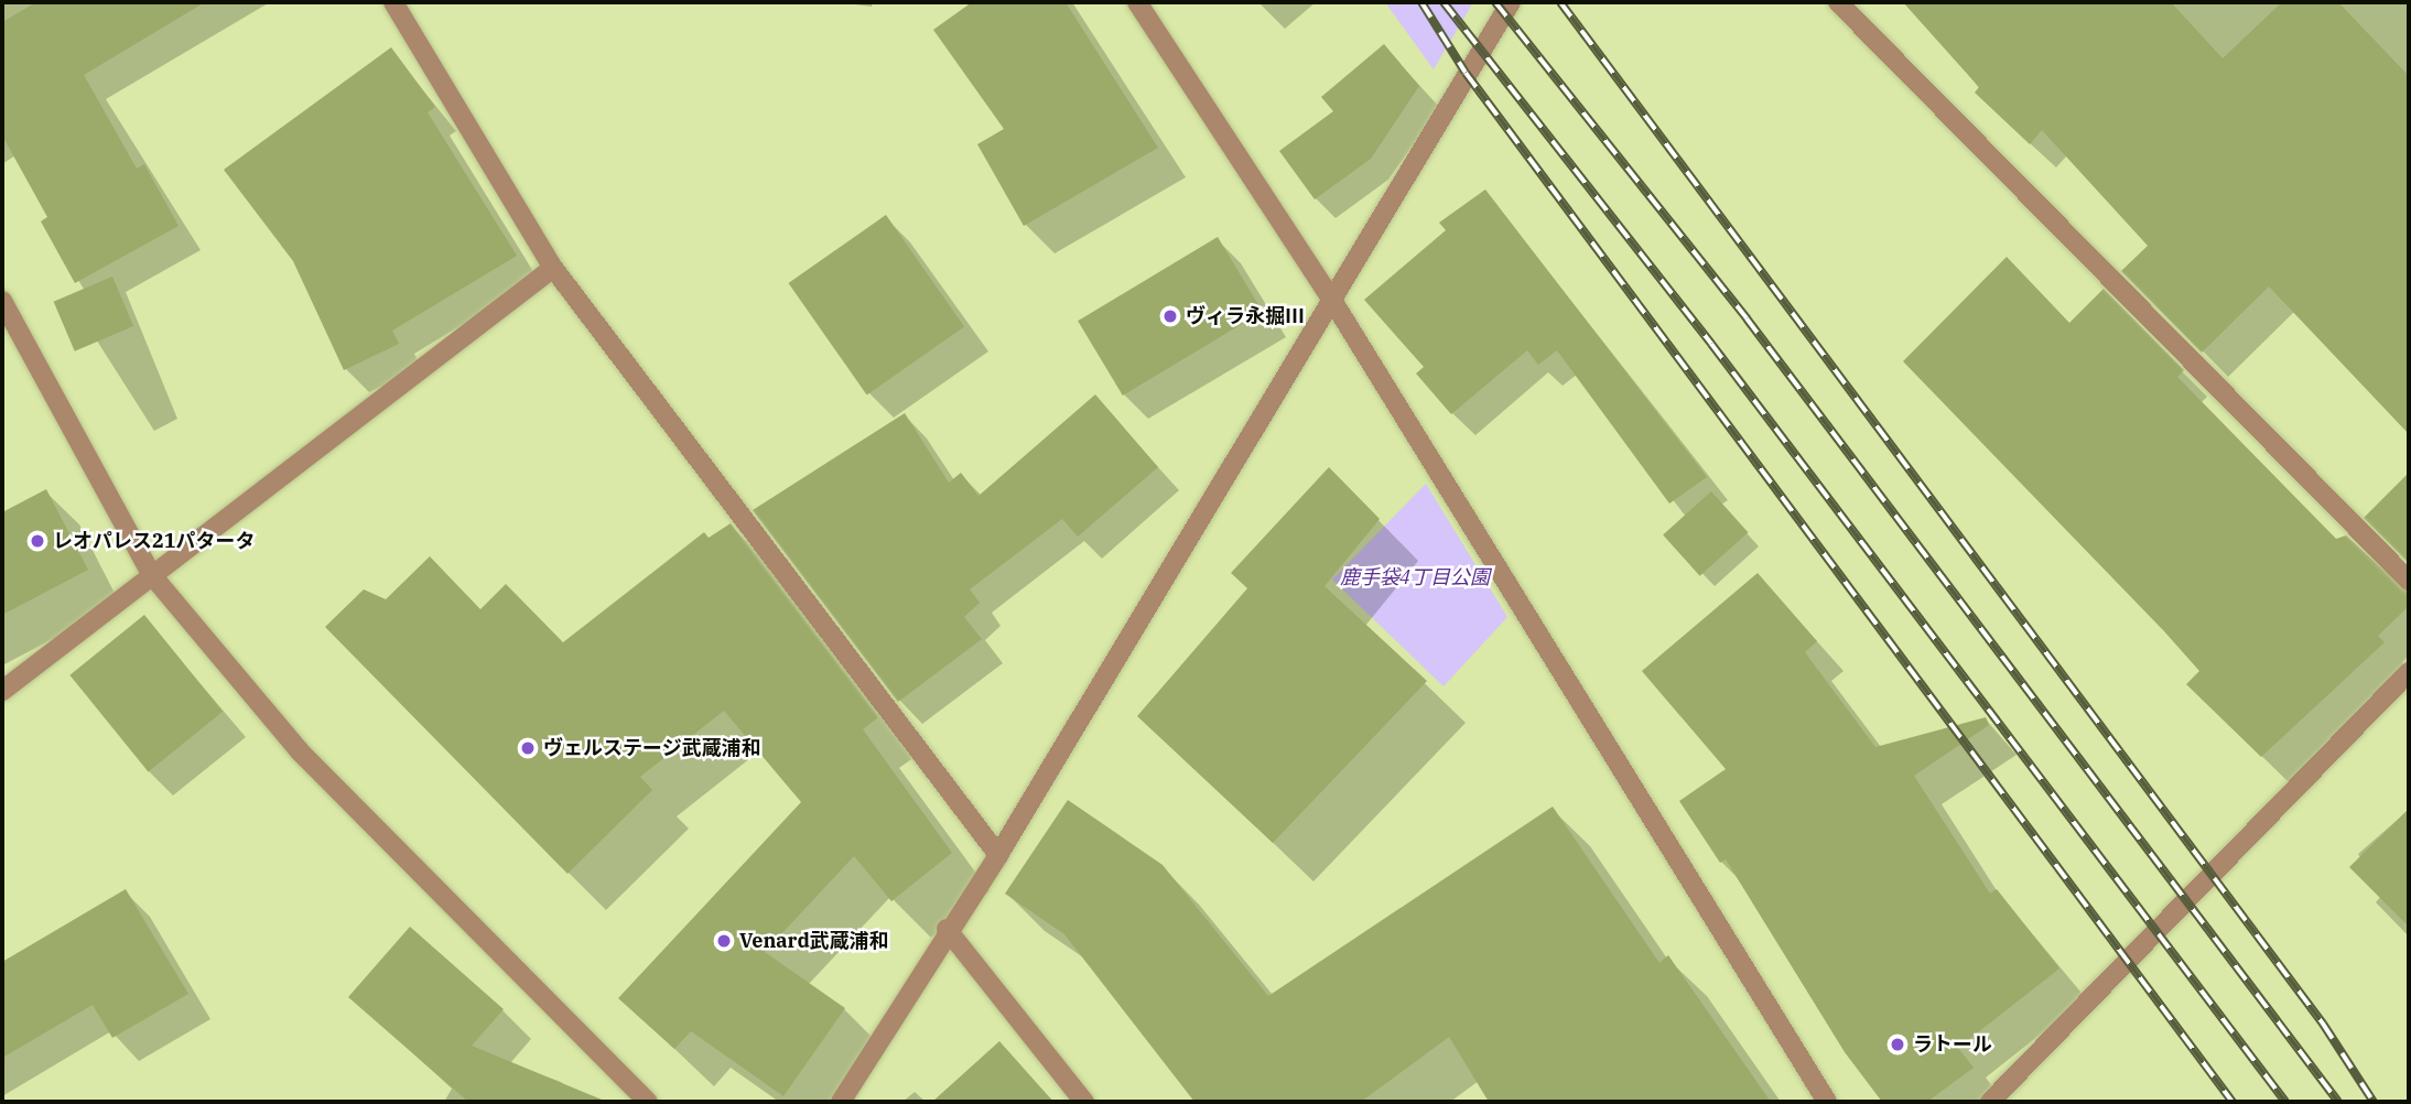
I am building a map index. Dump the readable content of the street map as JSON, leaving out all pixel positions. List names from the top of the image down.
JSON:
{
  "parks": ["鹿手袋4丁目公園"],
  "places": [
    "ヴィラ永掘Ⅲ",
    "レオパレス21パタータ",
    "ヴェルステージ武蔵浦和",
    "Venard武蔵浦和",
    "ラトール"
  ]
}
